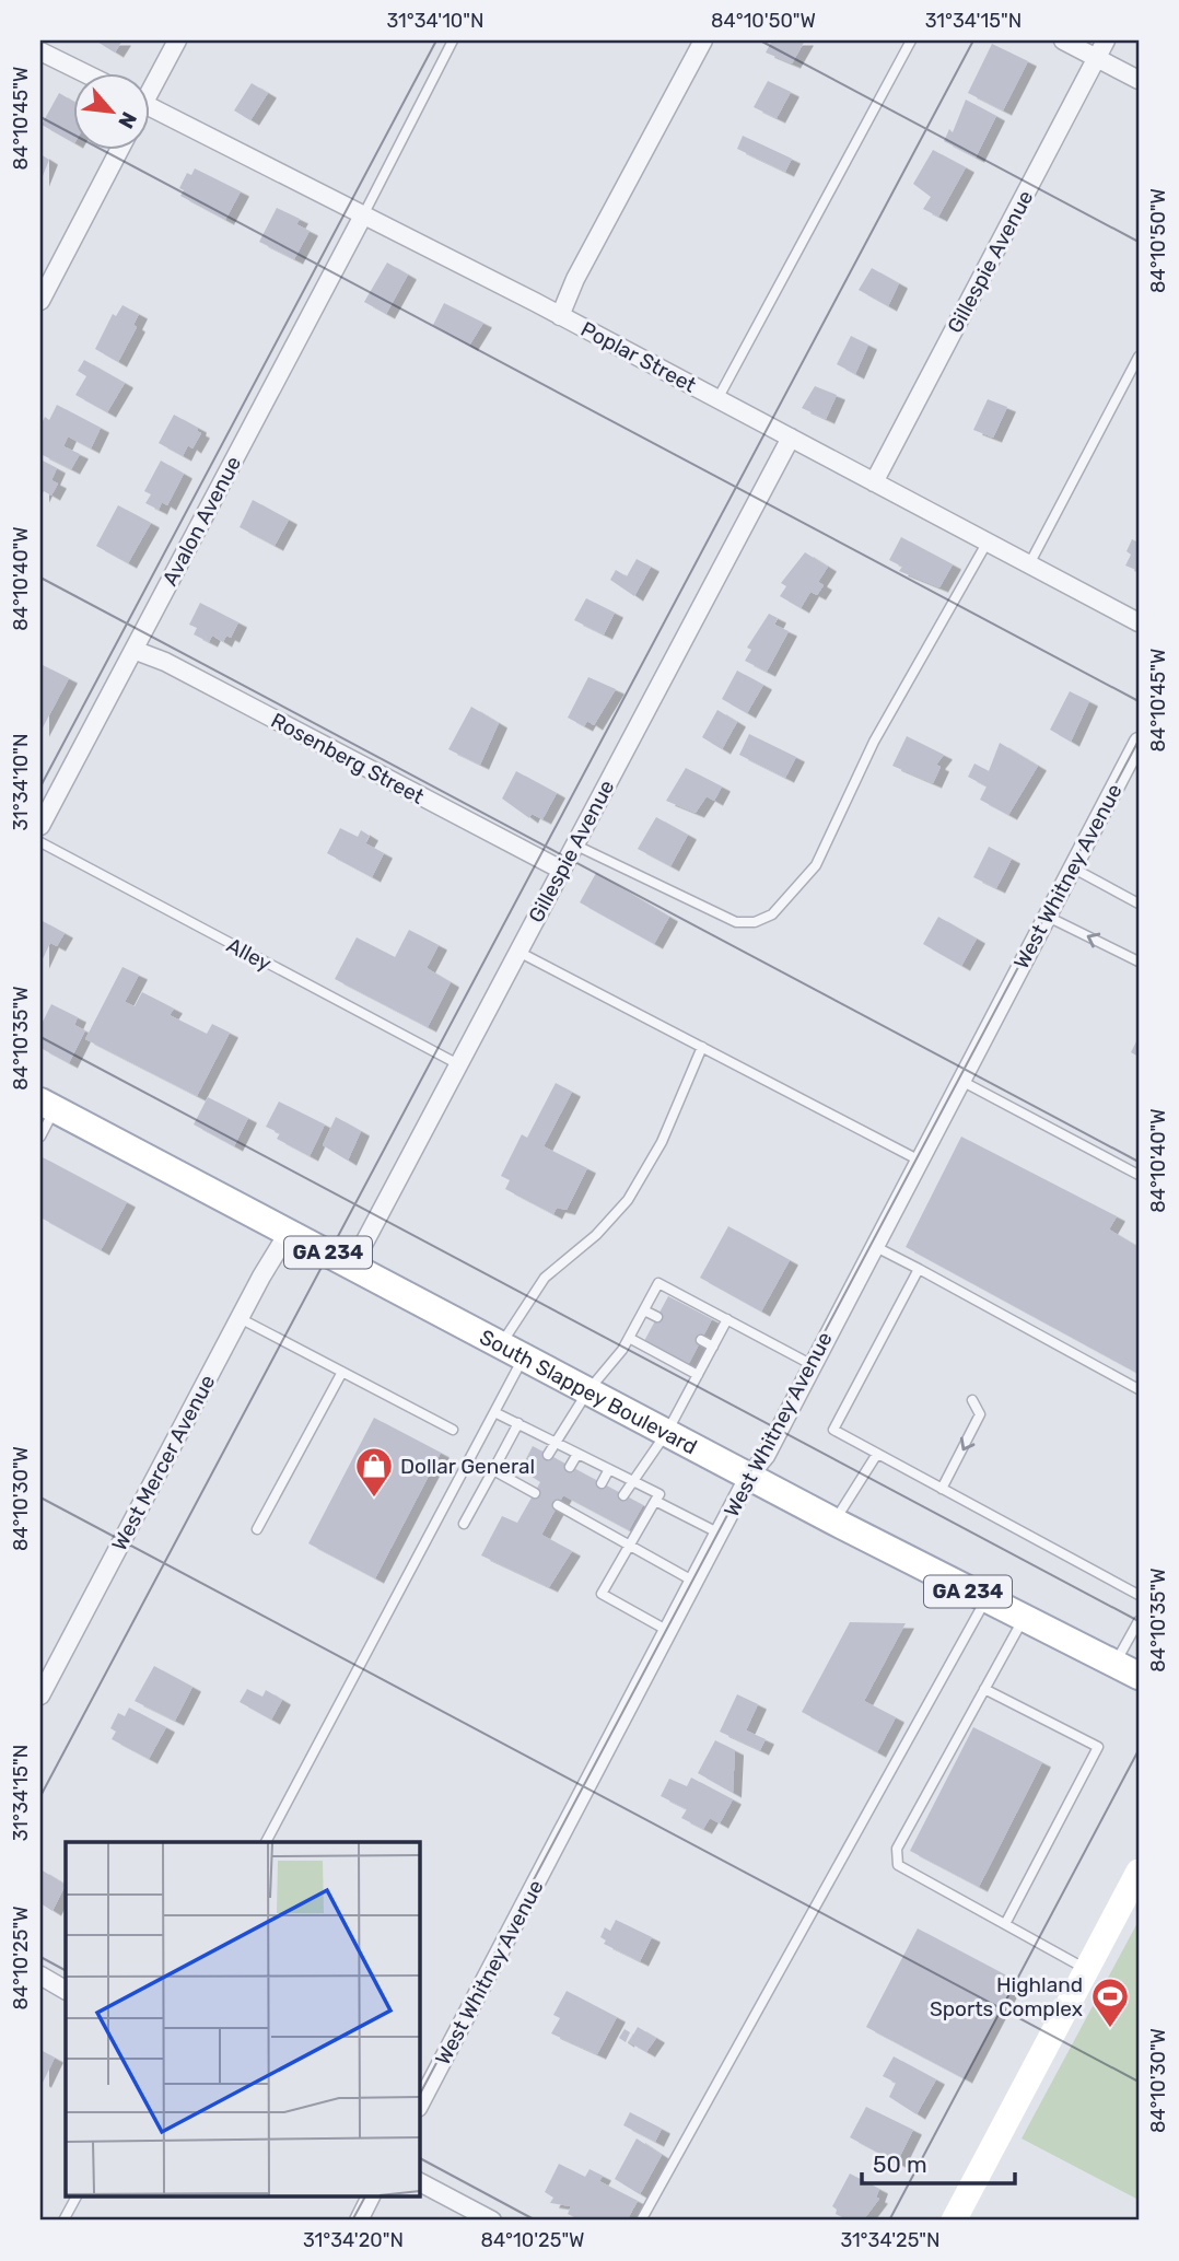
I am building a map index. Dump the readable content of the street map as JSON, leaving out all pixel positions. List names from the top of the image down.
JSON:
{
  "streets": {
    "main road": ["GA 234", "South Slappey Boulevard"],
    "street": [
      "Gillespie Avenue",
      "Poplar Street",
      "Avalon Avenue",
      "Rosenberg Street",
      "West Whitney Avenue",
      "West Mercer Avenue"
    ],
    "lane": ["Alley"]
  },
  "crossings": [
    ["Gillespie Avenue", "Poplar Street"],
    ["Gillespie Avenue", "Rosenberg Street"],
    ["Gillespie Avenue", "Alley"],
    ["Gillespie Avenue", "South Slappey Boulevard"],
    ["Poplar Street", "Avalon Avenue"],
    ["Avalon Avenue", "Rosenberg Street"],
    ["West Whitney Avenue", "South Slappey Boulevard"],
    ["South Slappey Boulevard", "West Mercer Avenue"]
  ],
  "places": {
    "shop": ["Dollar General"],
    "sports": ["Highland Sports Complex"]
  },
  "scale_bar": "50 m",
  "north": "bottom right",
  "coordinates": [
    "31°34'10\"N",
    "84°10'50\"W",
    "31°34'15\"N",
    "84°10'45\"W",
    "84°10'40\"W",
    "84°10'35\"W",
    "84°10'30\"W",
    "84°10'25\"W",
    "31°34'20\"N",
    "31°34'25\"N"
  ]
}
